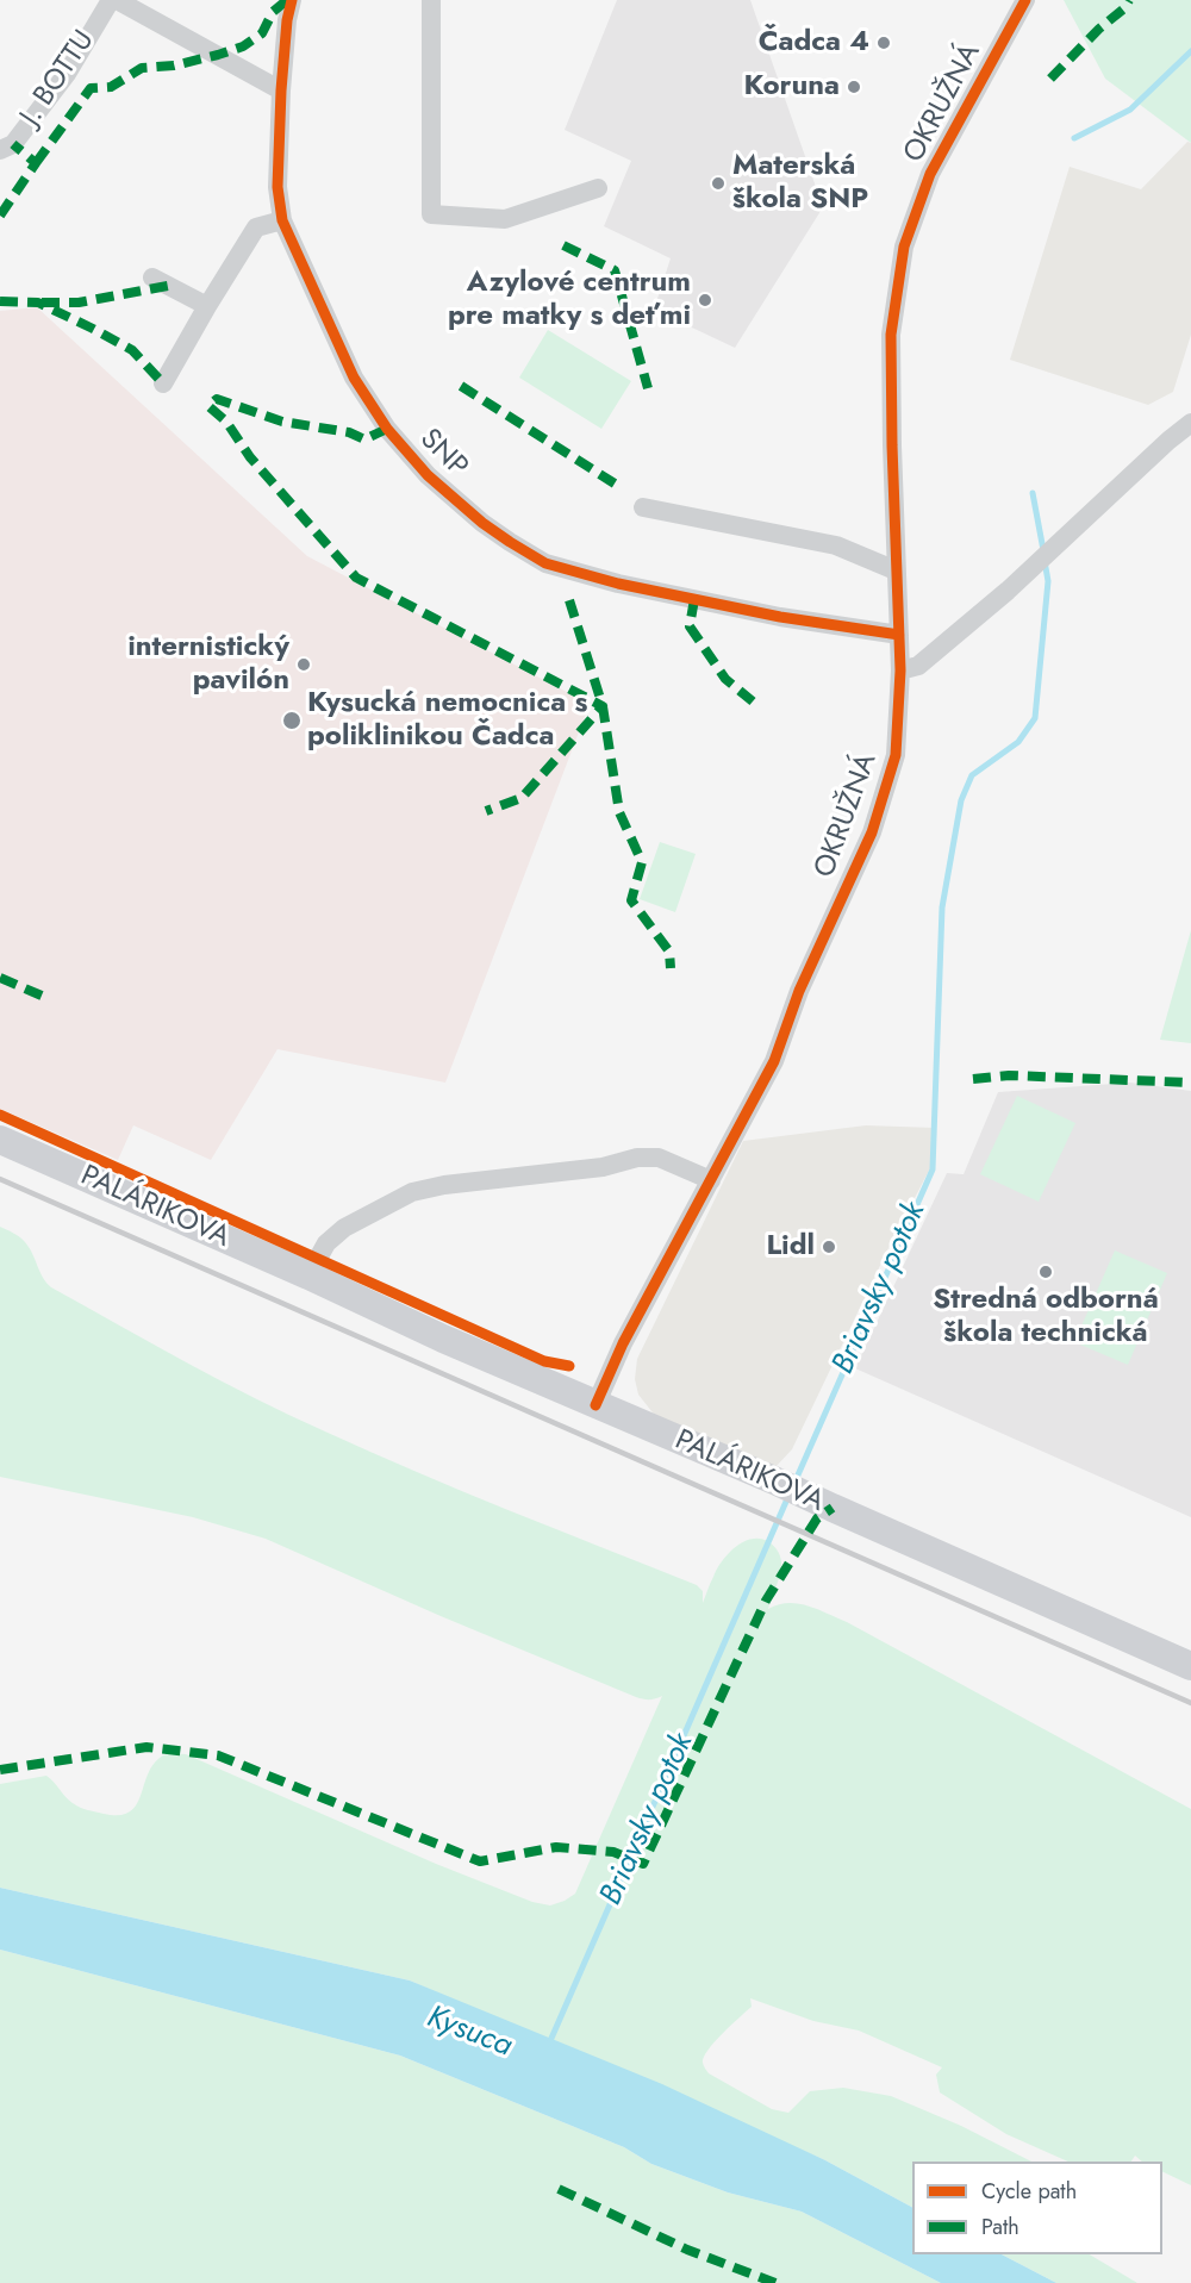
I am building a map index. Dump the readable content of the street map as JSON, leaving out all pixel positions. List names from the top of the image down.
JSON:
{
  "streets": {
    "main road": ["PALÁRIKOVA"],
    "street": ["J. BOTTU", "OKRUŽNÁ", "SNP"]
  },
  "crossings": [
    ["OKRUŽNÁ", "SNP"],
    ["OKRUŽNÁ", "PALÁRIKOVA"]
  ],
  "water": ["Briavsky potok", "Kysuca"],
  "places": [
    "Čadca 4",
    "Koruna",
    "Materská škola SNP",
    "Azylové centrum pre matky s deťmi",
    "internistický pavilón",
    "Kysucká nemocnica s poliklinikou Čadca",
    "Lidl",
    "Stredná odborná škola technická"
  ],
  "legend": ["Cycle path", "Path"]
}
